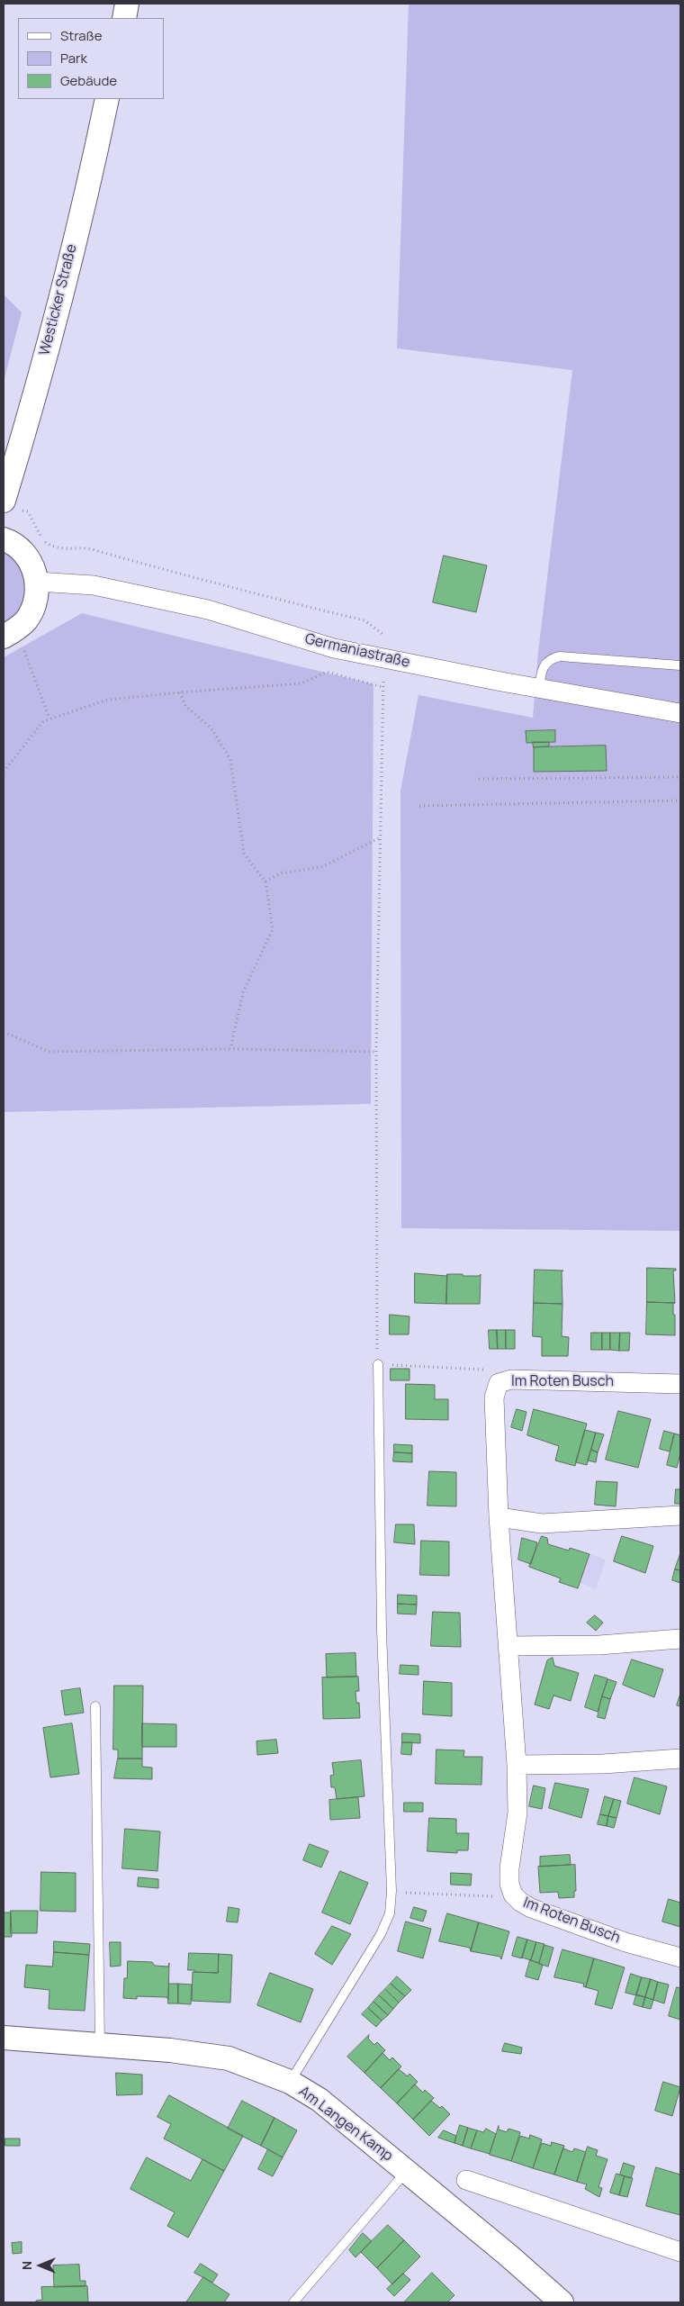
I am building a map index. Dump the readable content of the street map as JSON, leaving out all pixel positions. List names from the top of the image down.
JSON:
{
  "streets": {
    "street": [
      "Westicker Straße",
      "Germaniastraße",
      "Im Roten Busch",
      "Am Langen Kamp"
    ]
  },
  "legend": ["Straße", "Park", "Gebäude"],
  "north": "left"
}
